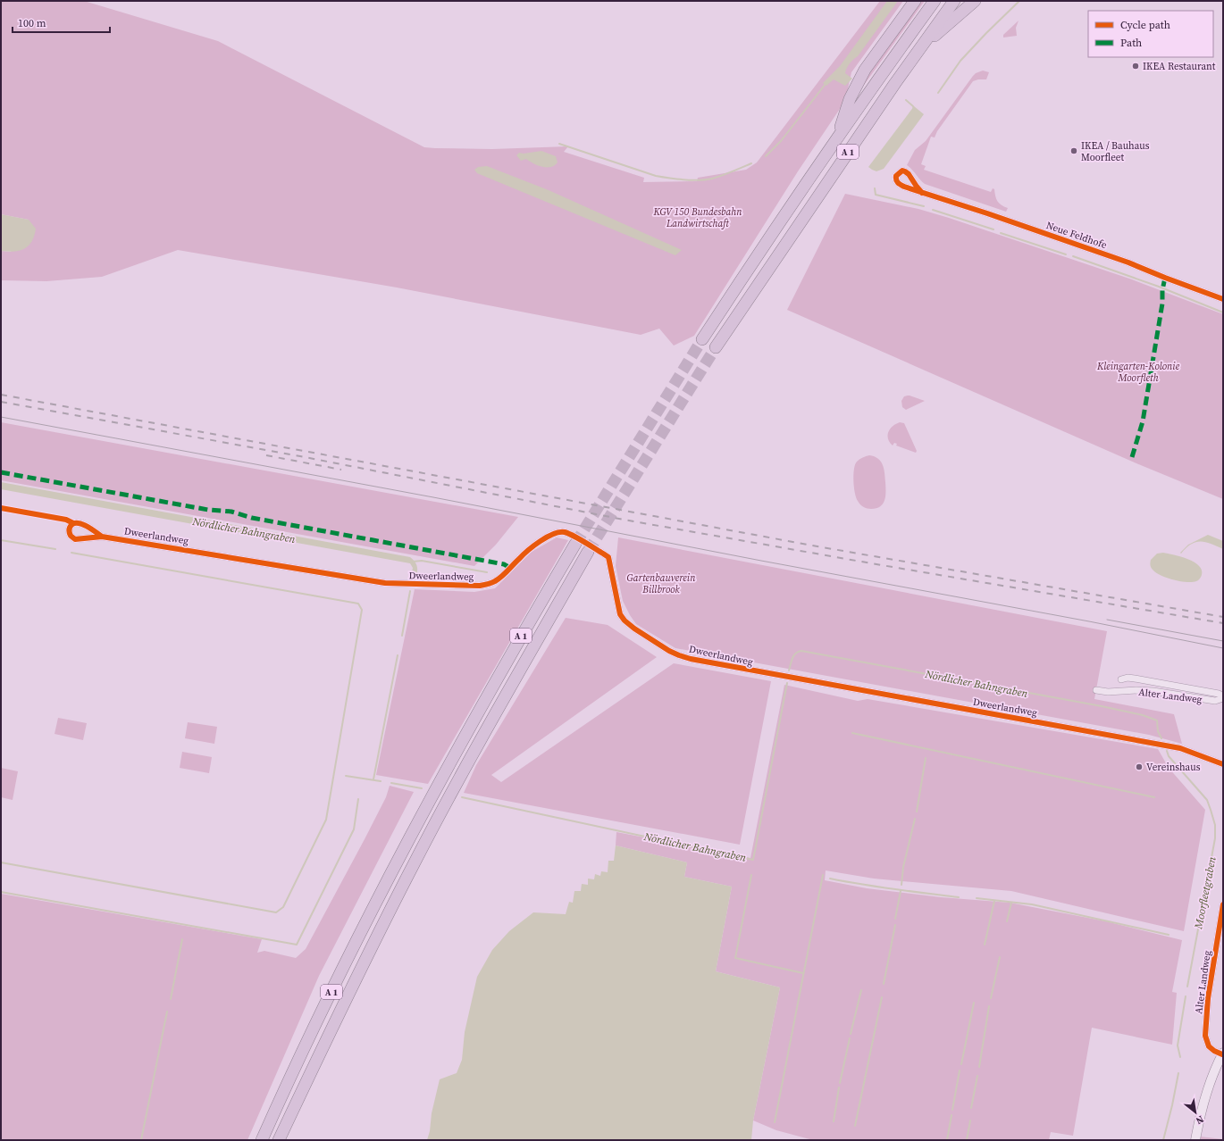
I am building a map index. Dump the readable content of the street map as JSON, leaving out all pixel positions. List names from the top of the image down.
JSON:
{
  "streets": {
    "highway": ["A 1"],
    "street": ["Neue Feldhofe", "Dweerlandweg", "Alter Landweg"]
  },
  "water": ["Nördlicher Bahngraben", "Moorfleetgraben"],
  "parks": ["KGV 150 Bundesbahn Landwirtschaft", "Kleingarten-Kolonie Moorfleth", "Gartenbauverein Billbrook"],
  "places": ["IKEA Restaurant", "IKEA / Bauhaus Moorfleet", "Vereinshaus"],
  "legend": ["Cycle path", "Path"],
  "scale_bar": "100 m",
  "north": "bottom right"
}
